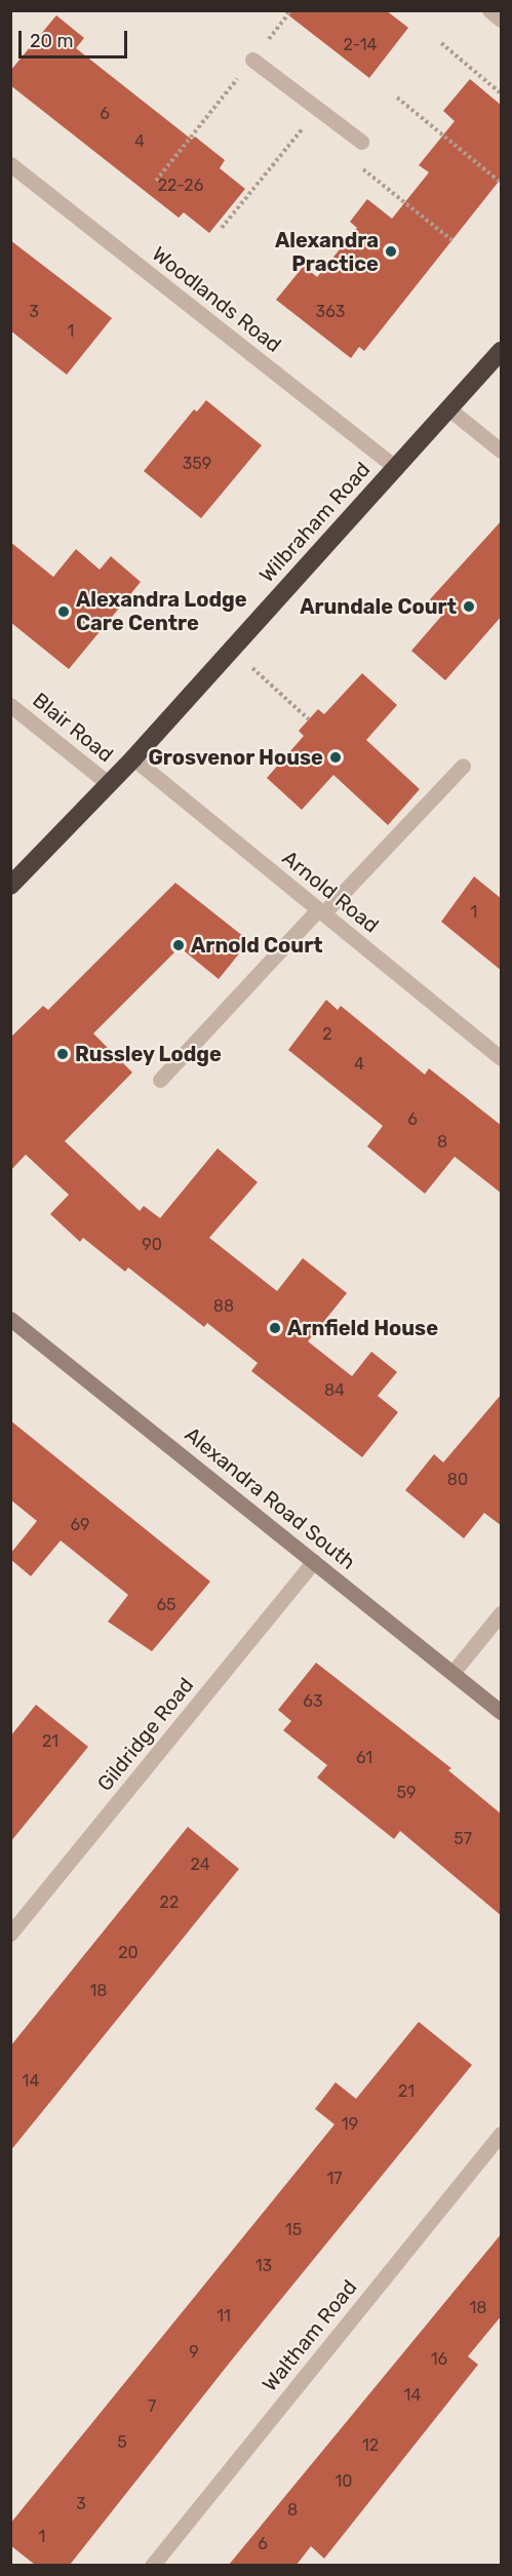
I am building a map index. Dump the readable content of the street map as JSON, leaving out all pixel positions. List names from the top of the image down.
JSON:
{
  "streets": {
    "highway": ["Wilbraham Road"],
    "street": [
      "Woodlands Road",
      "Blair Road",
      "Arnold Road",
      "Alexandra Road South",
      "Gildridge Road",
      "Waltham Road"
    ]
  },
  "crossings": [
    ["Woodlands Road", "Wilbraham Road"],
    ["Wilbraham Road", "Blair Road"],
    ["Wilbraham Road", "Arnold Road"],
    ["Alexandra Road South", "Gildridge Road"]
  ],
  "places": [
    "Alexandra Practice",
    "Arundale Court",
    "Alexandra Lodge Care Centre",
    "Grosvenor House",
    "Arnold Court",
    "Russley Lodge",
    "Arnfield House"
  ],
  "house_numbers": [
    "2-14",
    "6",
    "4",
    "22-26",
    "3",
    "363",
    "1",
    "359",
    "1",
    "2",
    "4",
    "6",
    "8",
    "90",
    "88",
    "84",
    "80",
    "69",
    "65",
    "63",
    "21",
    "61",
    "59",
    "57",
    "24",
    "22",
    "20",
    "18",
    "14",
    "21",
    "19",
    "17",
    "15",
    "13",
    "18",
    "11",
    "9",
    "16",
    "14",
    "7",
    "5",
    "12",
    "10",
    "3",
    "8",
    "1",
    "6"
  ],
  "scale_bar": "20 m"
}
